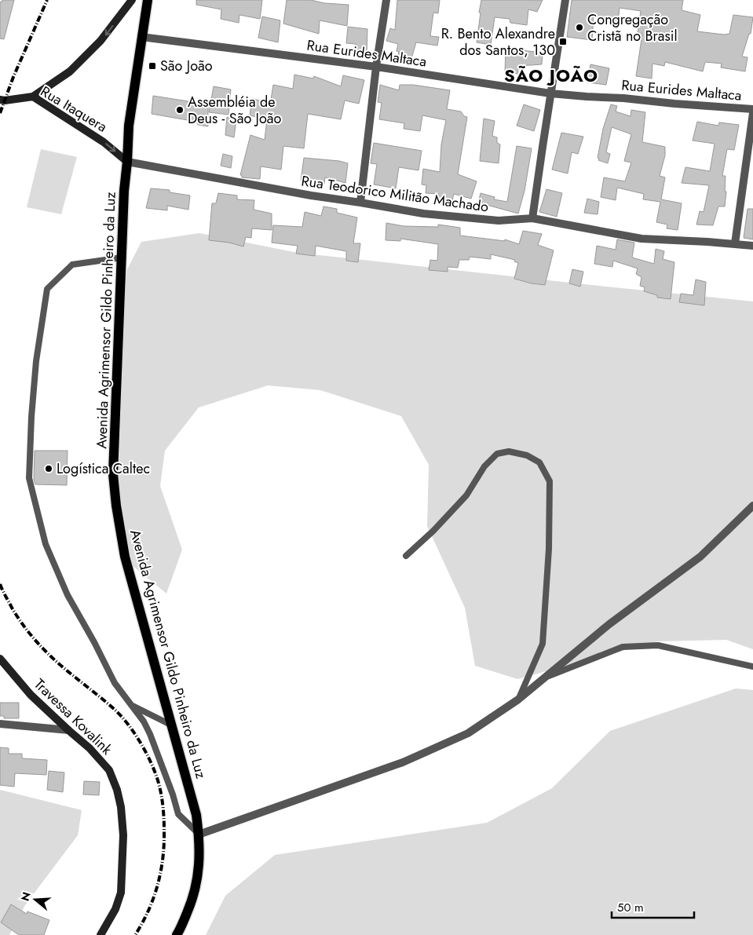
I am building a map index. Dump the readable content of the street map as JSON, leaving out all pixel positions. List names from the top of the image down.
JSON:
{
  "streets": {
    "main road": ["Avenida Agrimensor Gildo Pinheiro da Luz"],
    "street": [
      "Rua Eurides Maltaca",
      "Rua Itaquera",
      "Rua Teodorico Militão Machado",
      "Travessa Kovalink"
    ]
  },
  "crossings": [
    ["Rua Eurides Maltaca", "Avenida Agrimensor Gildo Pinheiro da Luz"],
    ["Rua Itaquera", "Rua Teodorico Militão Machado"],
    ["Rua Itaquera", "Avenida Agrimensor Gildo Pinheiro da Luz"],
    ["Rua Teodorico Militão Machado", "Avenida Agrimensor Gildo Pinheiro da Luz"]
  ],
  "one_way": ["Rua Itaquera"],
  "districts": ["SÃO JOÃO"],
  "places": {
    "other": ["Congregação Cristã no Brasil", "Assembléia de Deus - São João", "Logística Caltec"],
    "transit": ["R. Bento Alexandre dos Santos, 130", "São João"]
  },
  "scale_bar": "50 m",
  "north": "left"
}
